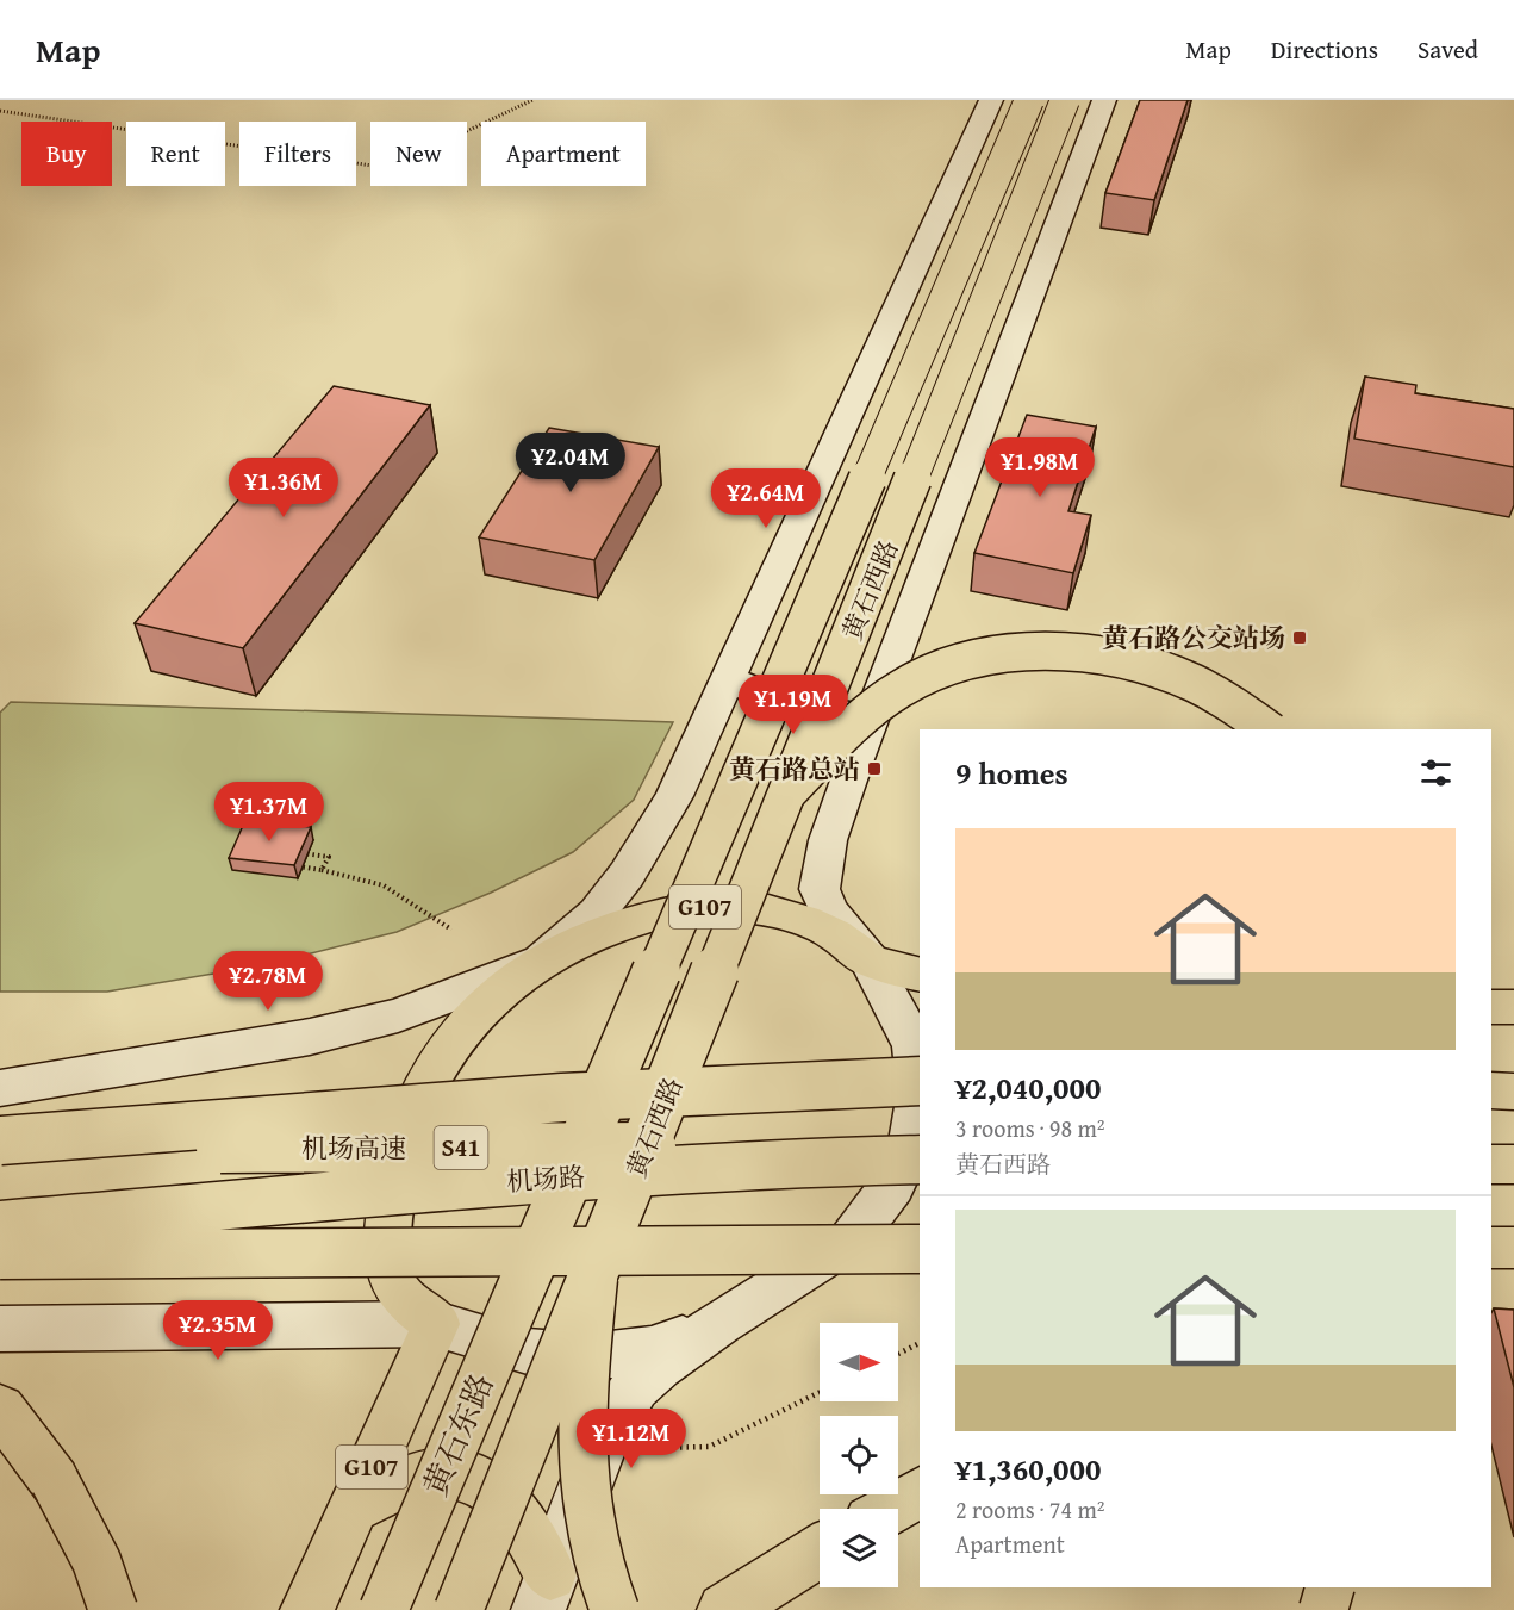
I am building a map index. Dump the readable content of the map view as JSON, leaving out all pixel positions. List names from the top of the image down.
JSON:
{
  "streets": {
    "main road": [
      "黄石西路",
      "G107",
      "机场高速",
      "S41",
      "机场路",
      "黄石东路"
    ]
  },
  "crossings": [
    ["黄石西路", "黄石东路"]
  ],
  "places": {
    "transit": ["黄石路公交站场", "黄石路总站"]
  },
  "north": "right",
  "page": {
    "header": "Map",
    "nav": ["Map", "Directions", "Saved"],
    "chip": [
      "Buy",
      "Rent",
      "Filters",
      "New",
      "Apartment"
    ],
    "price": [
      "¥2.04M",
      "¥1.98M",
      "¥1.36M",
      "¥2.64M",
      "¥1.19M",
      "¥1.37M",
      "¥2.78M",
      "¥2.35M",
      "¥1.12M"
    ],
    "heading": "9 homes",
    "list": [
      {
        "name": "¥2,040,000",
        "note": "3 rooms · 98 m² · 黄石西路"
      },
      {
        "name": "¥1,360,000",
        "note": "2 rooms · 74 m² · Apartment"
      }
    ]
  }
}
